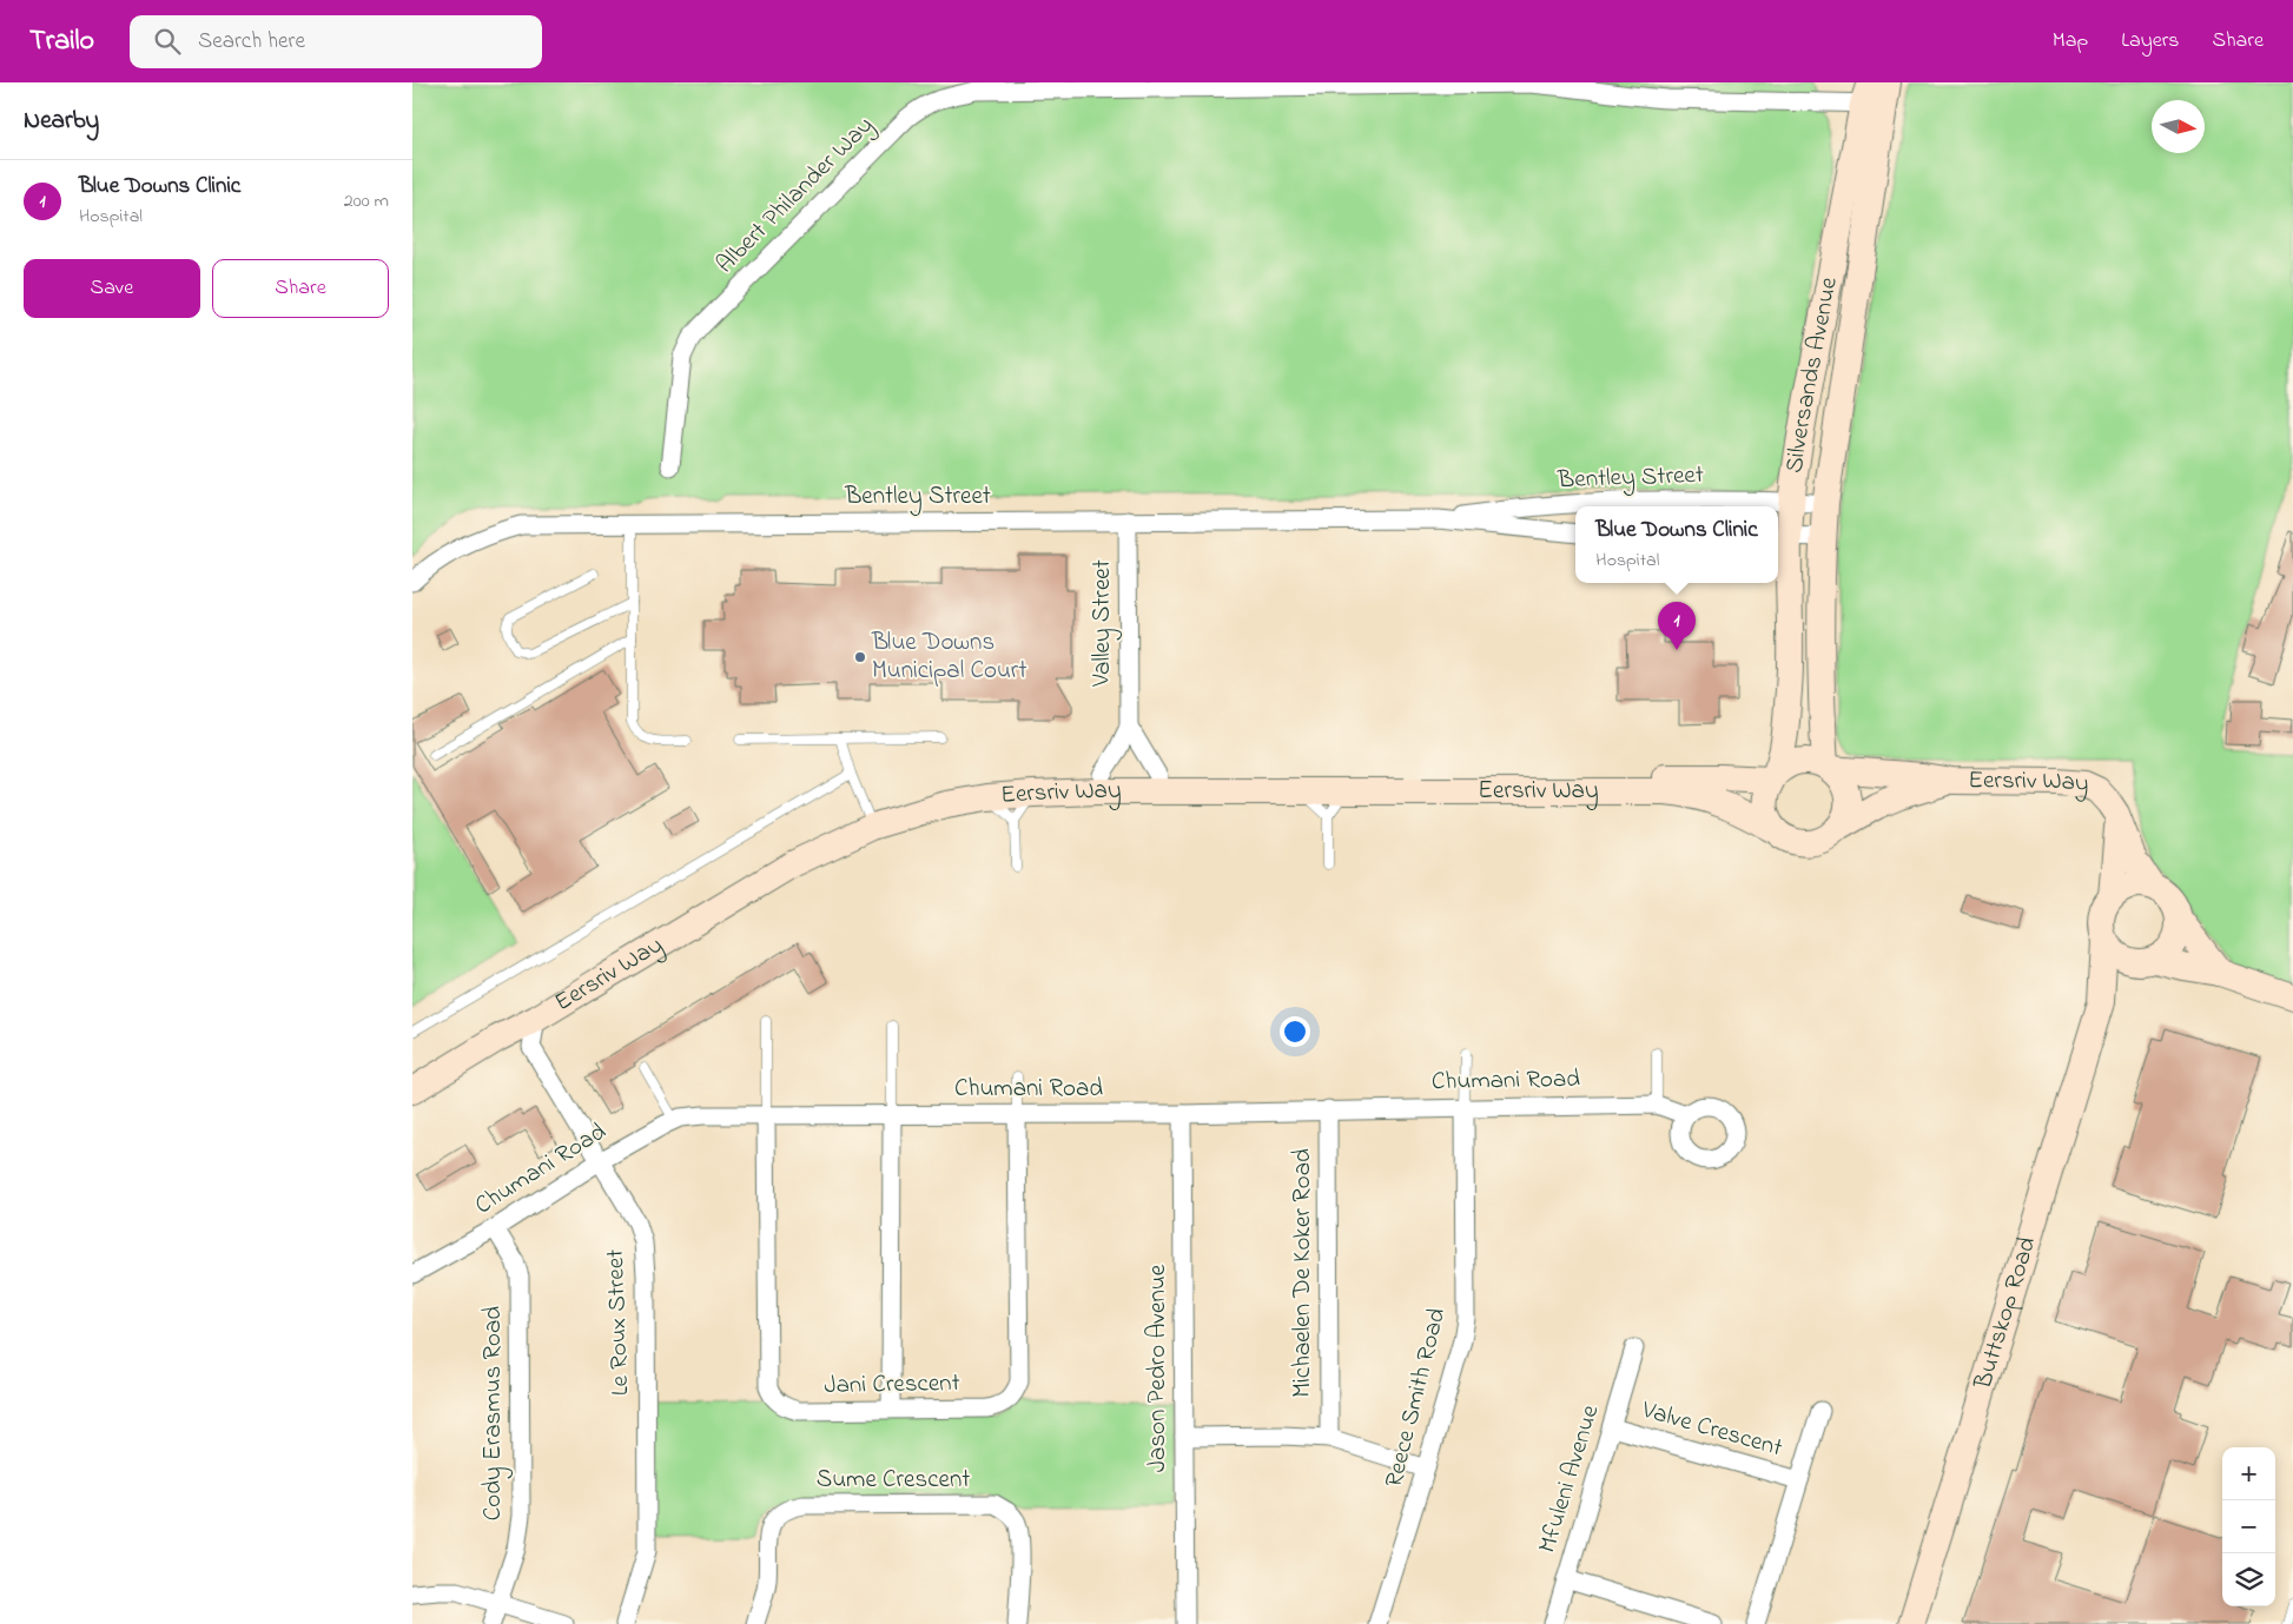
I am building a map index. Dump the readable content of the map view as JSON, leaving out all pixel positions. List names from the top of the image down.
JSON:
{
  "streets": {
    "main road": ["Silversands Avenue", "Eersriv Way", "Buttskop Road"],
    "street": [
      "Albert Philander Way",
      "Bentley Street",
      "Valley Street",
      "Chumani Road",
      "Michaelen De Koker Road",
      "Le Roux Street",
      "Jason Pedro Avenue",
      "Jani Crescent",
      "Reece Smith Road",
      "Cody Erasmus Road",
      "Valve Crescent",
      "Mfuleni Avenue",
      "Sume Crescent"
    ]
  },
  "crossings": [
    ["Albert Philander Way", "Silversands Avenue"],
    ["Silversands Avenue", "Bentley Street"],
    ["Silversands Avenue", "Eersriv Way"],
    ["Bentley Street", "Valley Street"],
    ["Valley Street", "Eersriv Way"],
    ["Eersriv Way", "Buttskop Road"],
    ["Chumani Road", "Michaelen De Koker Road"],
    ["Chumani Road", "Le Roux Street"],
    ["Chumani Road", "Jason Pedro Avenue"],
    ["Chumani Road", "Jani Crescent"],
    ["Chumani Road", "Reece Smith Road"],
    ["Chumani Road", "Cody Erasmus Road"],
    ["Valve Crescent", "Mfuleni Avenue"]
  ],
  "places": ["Blue Downs Municipal Court"],
  "north": "right",
  "page": {
    "header": "Trailo",
    "search": "Search here",
    "nav": ["Map", "Layers", "Share"],
    "heading": "Nearby",
    "list": [
      {
        "mark": "1",
        "name": "Blue Downs Clinic",
        "note": "Hospital",
        "value": "200 m"
      }
    ],
    "buttons": ["Save", "Share"],
    "popup": ["Blue Downs Clinic", "Hospital"],
    "pins": "1",
    "map_buttons": ["+", "−"]
  }
}
